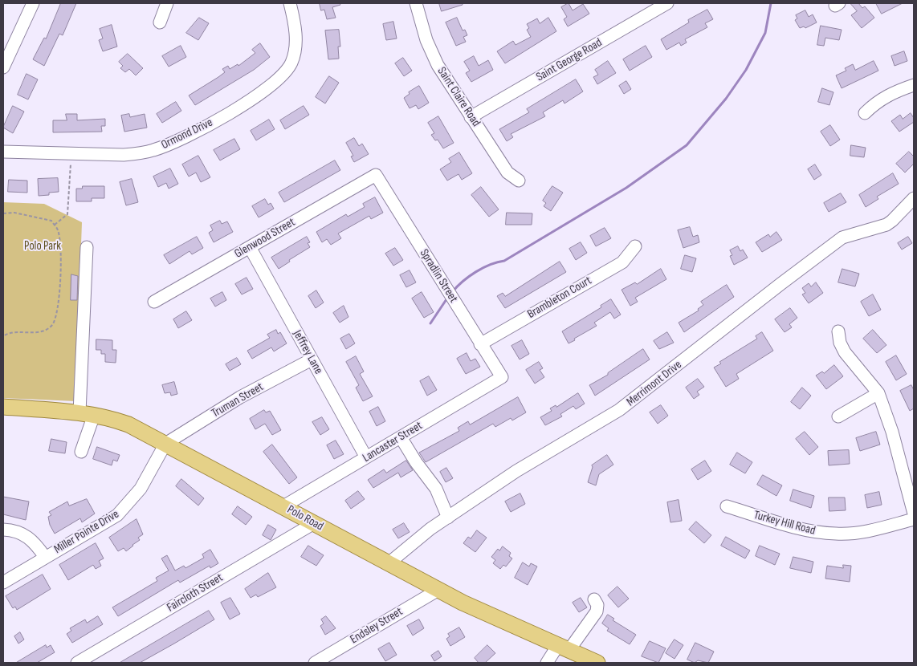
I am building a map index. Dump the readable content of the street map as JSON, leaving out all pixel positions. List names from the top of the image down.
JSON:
{
  "streets": {
    "main road": ["Polo Road"],
    "street": [
      "Saint George Road",
      "Saint Claire Road",
      "Ormond Drive",
      "Glenwood Street",
      "Spradlin Street",
      "Brambleton Court",
      "Jeffrey Lane",
      "Merrimont Drive",
      "Truman Street",
      "Lancaster Street",
      "Turkey Hill Road",
      "Miller Pointe Drive",
      "Faircloth Street",
      "Endsley Street"
    ]
  },
  "crossings": [
    ["Saint George Road", "Saint Claire Road"],
    ["Glenwood Street", "Spradlin Street"],
    ["Glenwood Street", "Jeffrey Lane"],
    ["Spradlin Street", "Brambleton Court"],
    ["Spradlin Street", "Lancaster Street"],
    ["Jeffrey Lane", "Truman Street"],
    ["Jeffrey Lane", "Lancaster Street"],
    ["Merrimont Drive", "Polo Road"],
    ["Truman Street", "Polo Road"],
    ["Truman Street", "Miller Pointe Drive"],
    ["Lancaster Street", "Polo Road"],
    ["Polo Road", "Miller Pointe Drive"],
    ["Polo Road", "Faircloth Street"],
    ["Polo Road", "Endsley Street"]
  ],
  "parks": ["Polo Park"]
}
